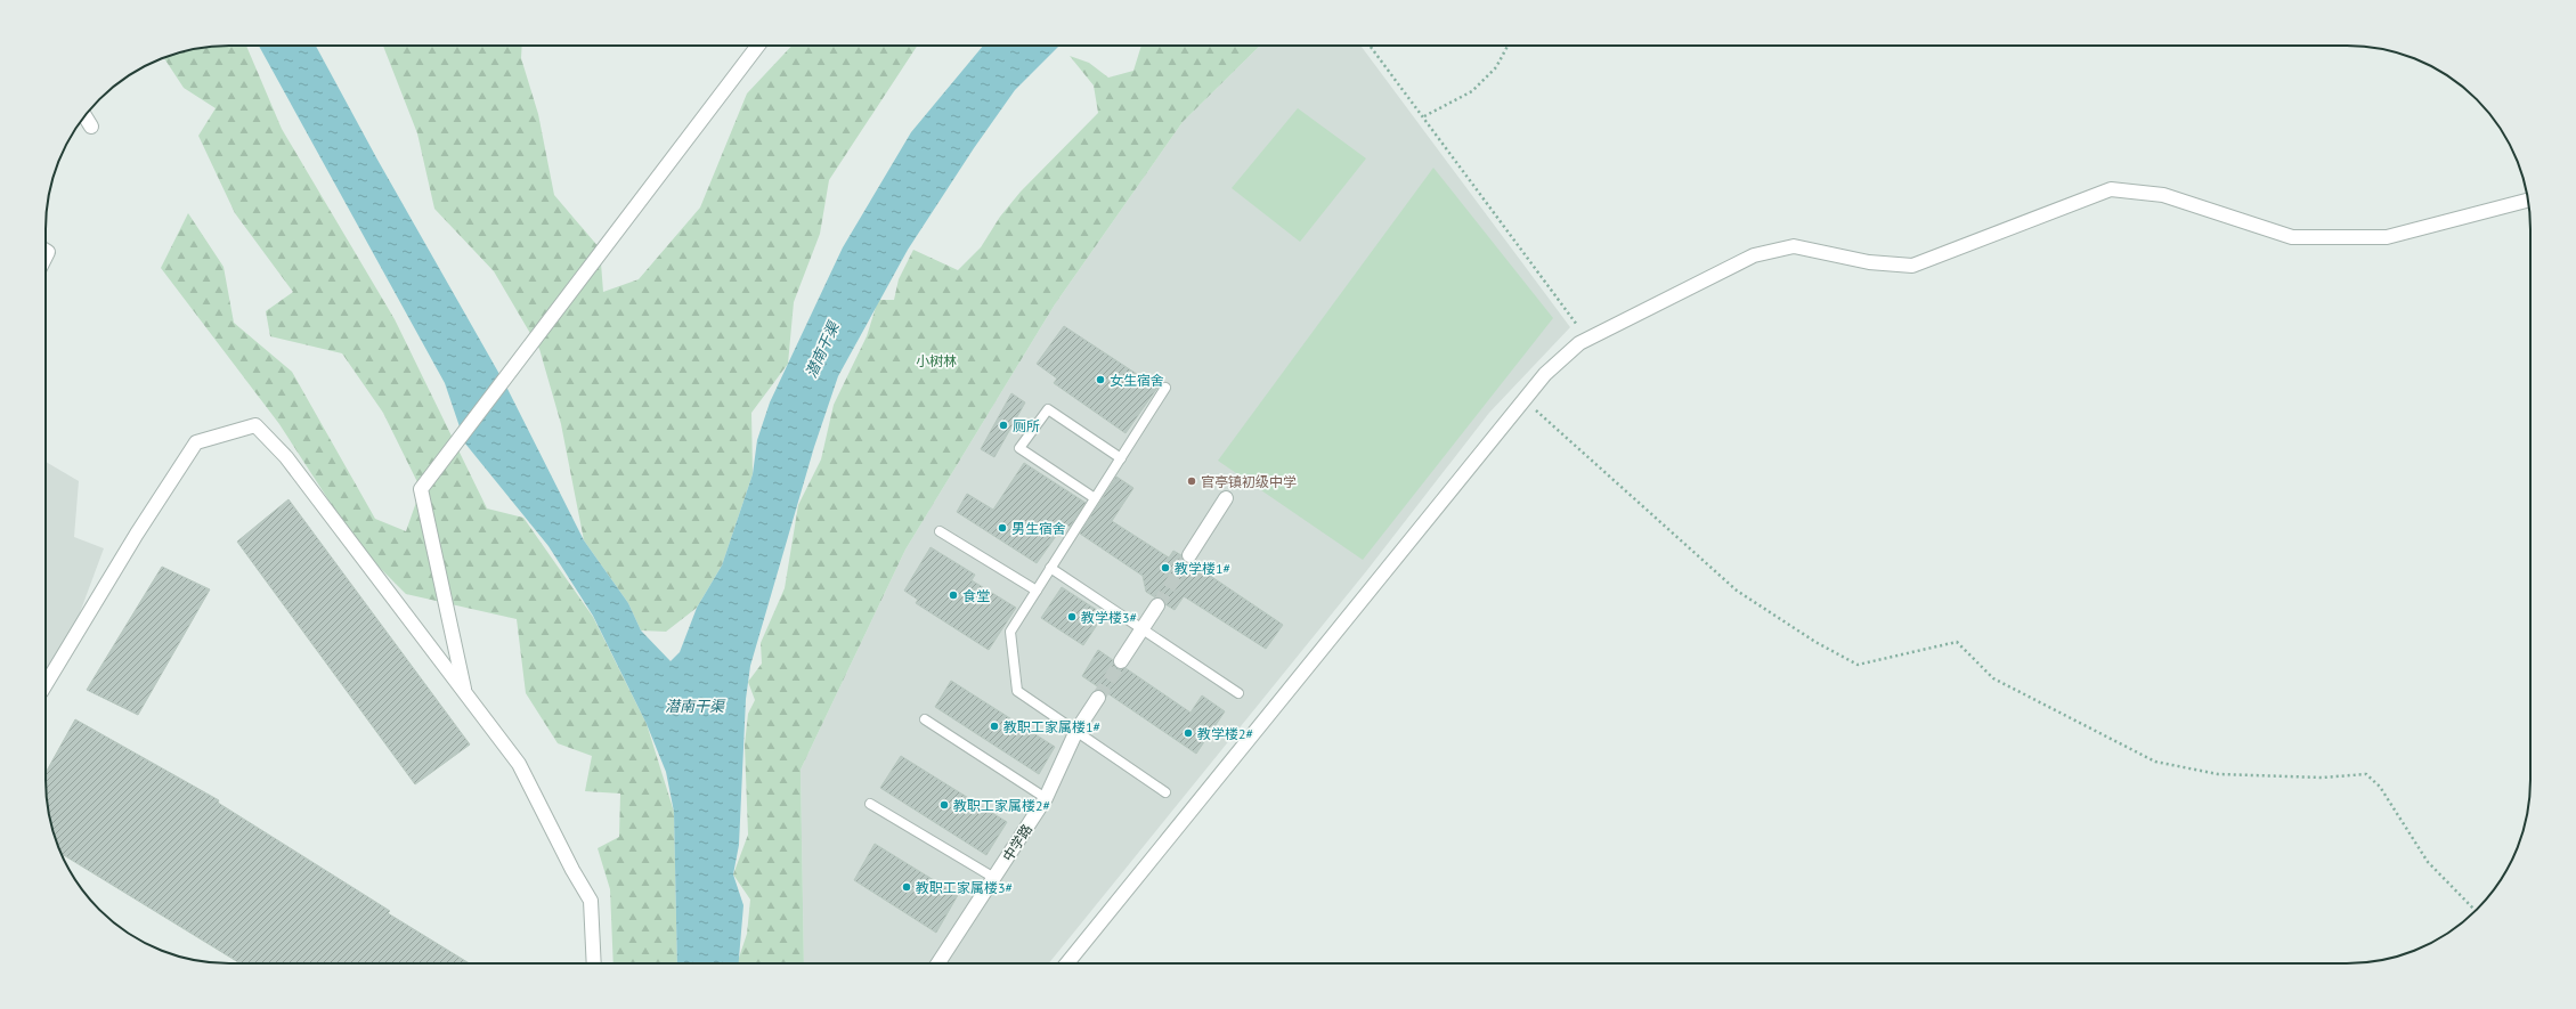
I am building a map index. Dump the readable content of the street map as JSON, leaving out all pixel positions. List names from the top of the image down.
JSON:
{
  "streets": {
    "street": ["中学路"]
  },
  "water": ["潜南干渠"],
  "parks": ["小树林"],
  "places": [
    "女生宿舍",
    "厕所",
    "官亭镇初级中学",
    "男生宿舍",
    "教学楼1#",
    "食堂",
    "教学楼3#",
    "教职工家属楼1#",
    "教学楼2#",
    "教职工家属楼2#",
    "教职工家属楼3#"
  ]
}
